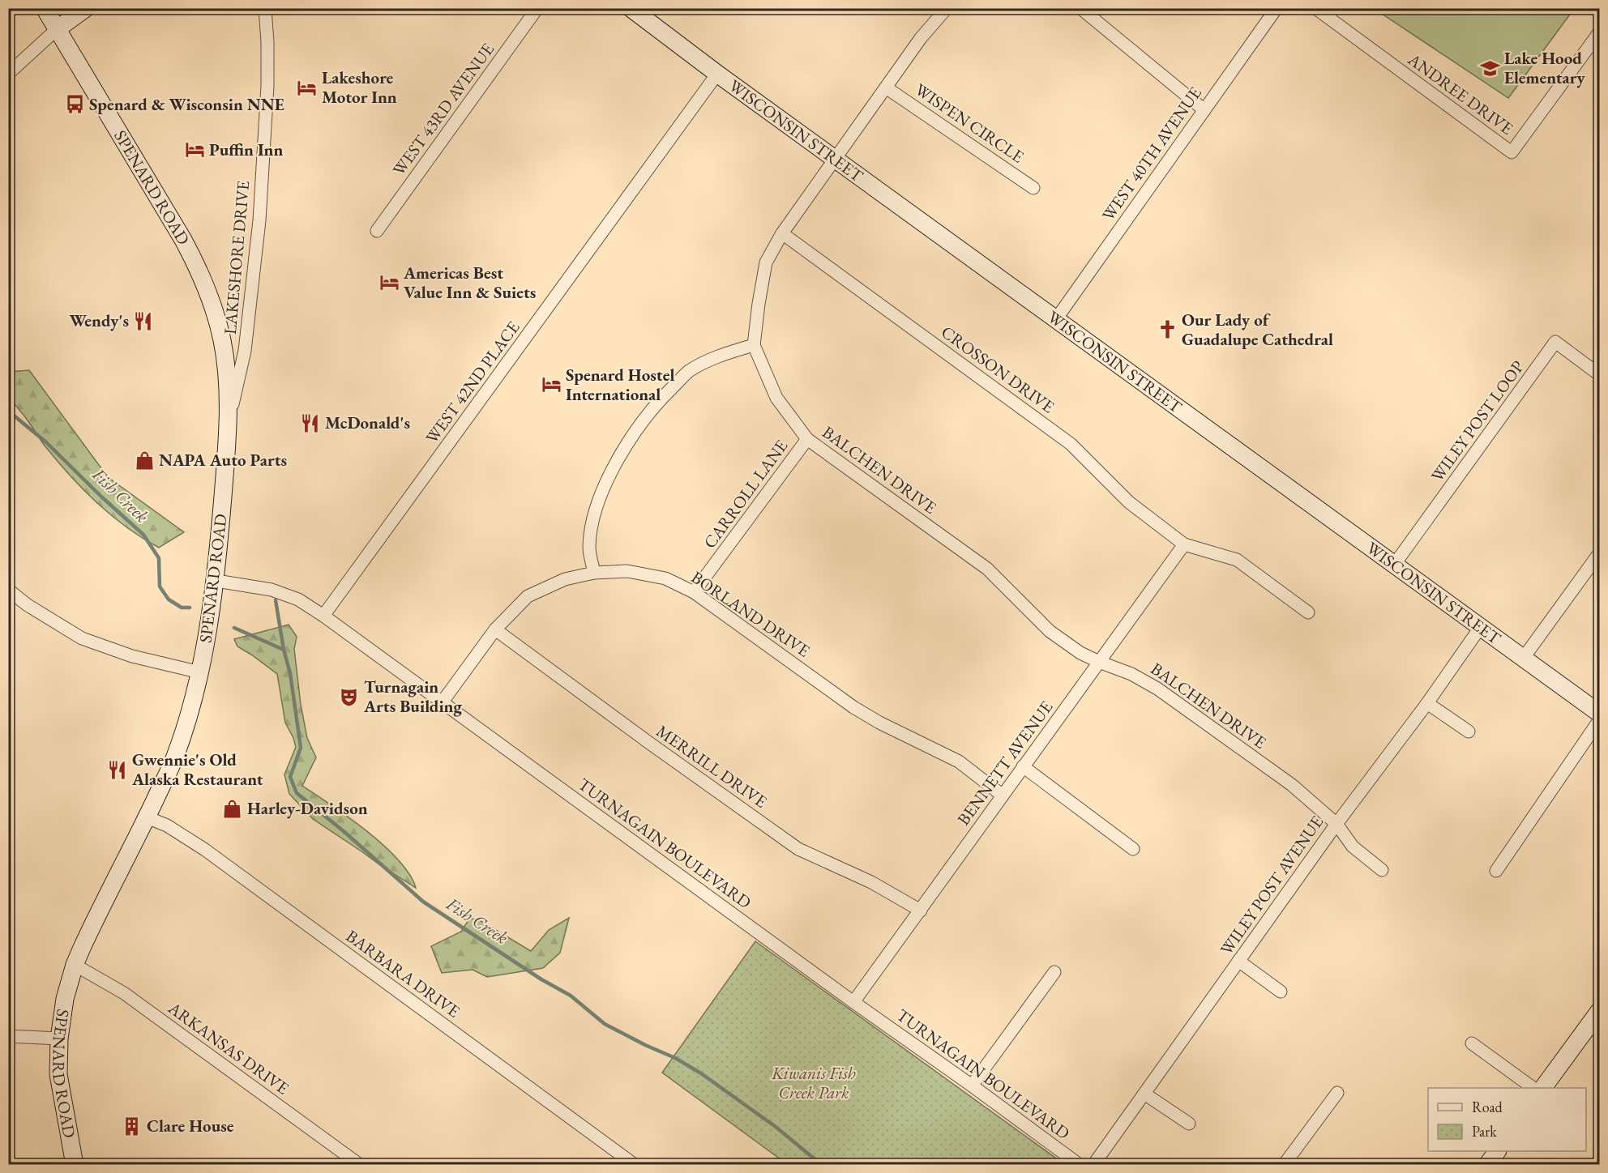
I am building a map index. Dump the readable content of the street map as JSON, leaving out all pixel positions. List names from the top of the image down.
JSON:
{
  "streets": {
    "street": [
      "ANDREE DRIVE",
      "WEST 43RD AVENUE",
      "WISPEN CIRCLE",
      "WISCONSIN STREET",
      "WEST 40TH AVENUE",
      "SPENARD ROAD",
      "LAKESHORE DRIVE",
      "CROSSON DRIVE",
      "WEST 42ND PLACE",
      "WILEY POST LOOP",
      "BALCHEN DRIVE",
      "CARROLL LANE",
      "BORLAND DRIVE",
      "BENNETT AVENUE",
      "MERRILL DRIVE",
      "TURNAGAIN BOULEVARD",
      "WILEY POST AVENUE",
      "BARBARA DRIVE",
      "ARKANSAS DRIVE"
    ]
  },
  "crossings": [
    ["WISCONSIN STREET", "WEST 40TH AVENUE"],
    ["WISCONSIN STREET", "WEST 42ND PLACE"],
    ["WISCONSIN STREET", "WILEY POST LOOP"],
    ["WISCONSIN STREET", "WILEY POST AVENUE"],
    ["SPENARD ROAD", "LAKESHORE DRIVE"],
    ["SPENARD ROAD", "TURNAGAIN BOULEVARD"],
    ["SPENARD ROAD", "BARBARA DRIVE"],
    ["SPENARD ROAD", "ARKANSAS DRIVE"],
    ["CROSSON DRIVE", "BENNETT AVENUE"],
    ["WEST 42ND PLACE", "TURNAGAIN BOULEVARD"],
    ["BALCHEN DRIVE", "CARROLL LANE"],
    ["BALCHEN DRIVE", "BENNETT AVENUE"],
    ["BALCHEN DRIVE", "WILEY POST AVENUE"],
    ["CARROLL LANE", "BORLAND DRIVE"],
    ["BORLAND DRIVE", "BENNETT AVENUE"],
    ["BORLAND DRIVE", "MERRILL DRIVE"],
    ["BORLAND DRIVE", "TURNAGAIN BOULEVARD"],
    ["BENNETT AVENUE", "MERRILL DRIVE"],
    ["BENNETT AVENUE", "TURNAGAIN BOULEVARD"]
  ],
  "water": ["Fish Creek"],
  "parks": ["Kiwanis Fish Creek Park"],
  "places": {
    "school or university": ["Lake Hood Elementary"],
    "hotel": [
      "Lakeshore Motor Inn",
      "Puffin Inn",
      "Americas Best Value Inn & Suiets",
      "Spenard Hostel International"
    ],
    "bus stop": ["Spenard & Wisconsin NNE"],
    "restaurant": ["Wendy's", "McDonald's", "Gwennie's Old Alaska Restaurant"],
    "church": ["Our Lady of Guadalupe Cathedral"],
    "shop": ["NAPA Auto Parts", "Harley-Davidson"],
    "theatre": ["Turnagain Arts Building"],
    "building": ["Clare House"]
  },
  "legend": ["Road", "Park"]
}
